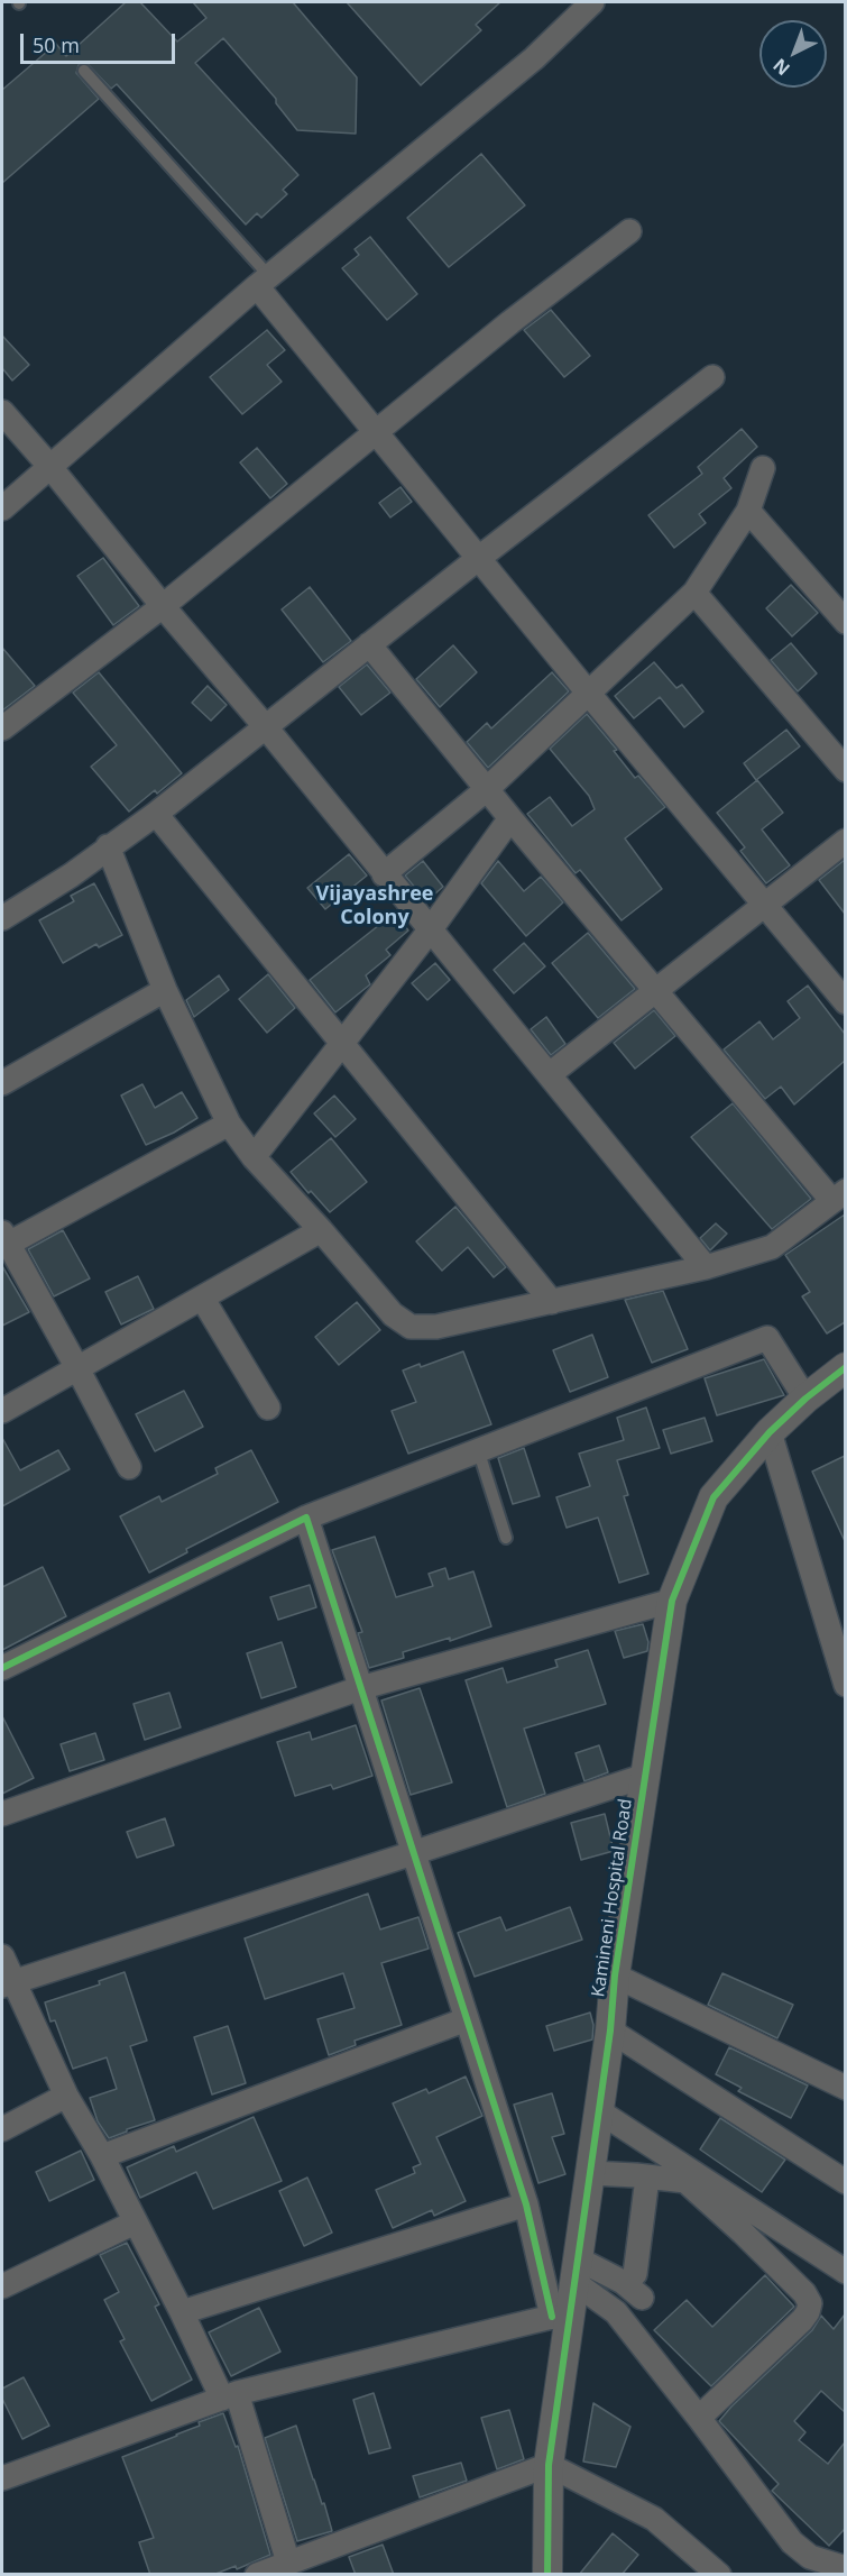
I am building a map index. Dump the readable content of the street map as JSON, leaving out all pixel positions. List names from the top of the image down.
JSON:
{
  "streets": {
    "street": ["Kamineni Hospital Road"]
  },
  "districts": ["Vijayashree Colony"],
  "scale_bar": "50 m",
  "north": "bottom left"
}
